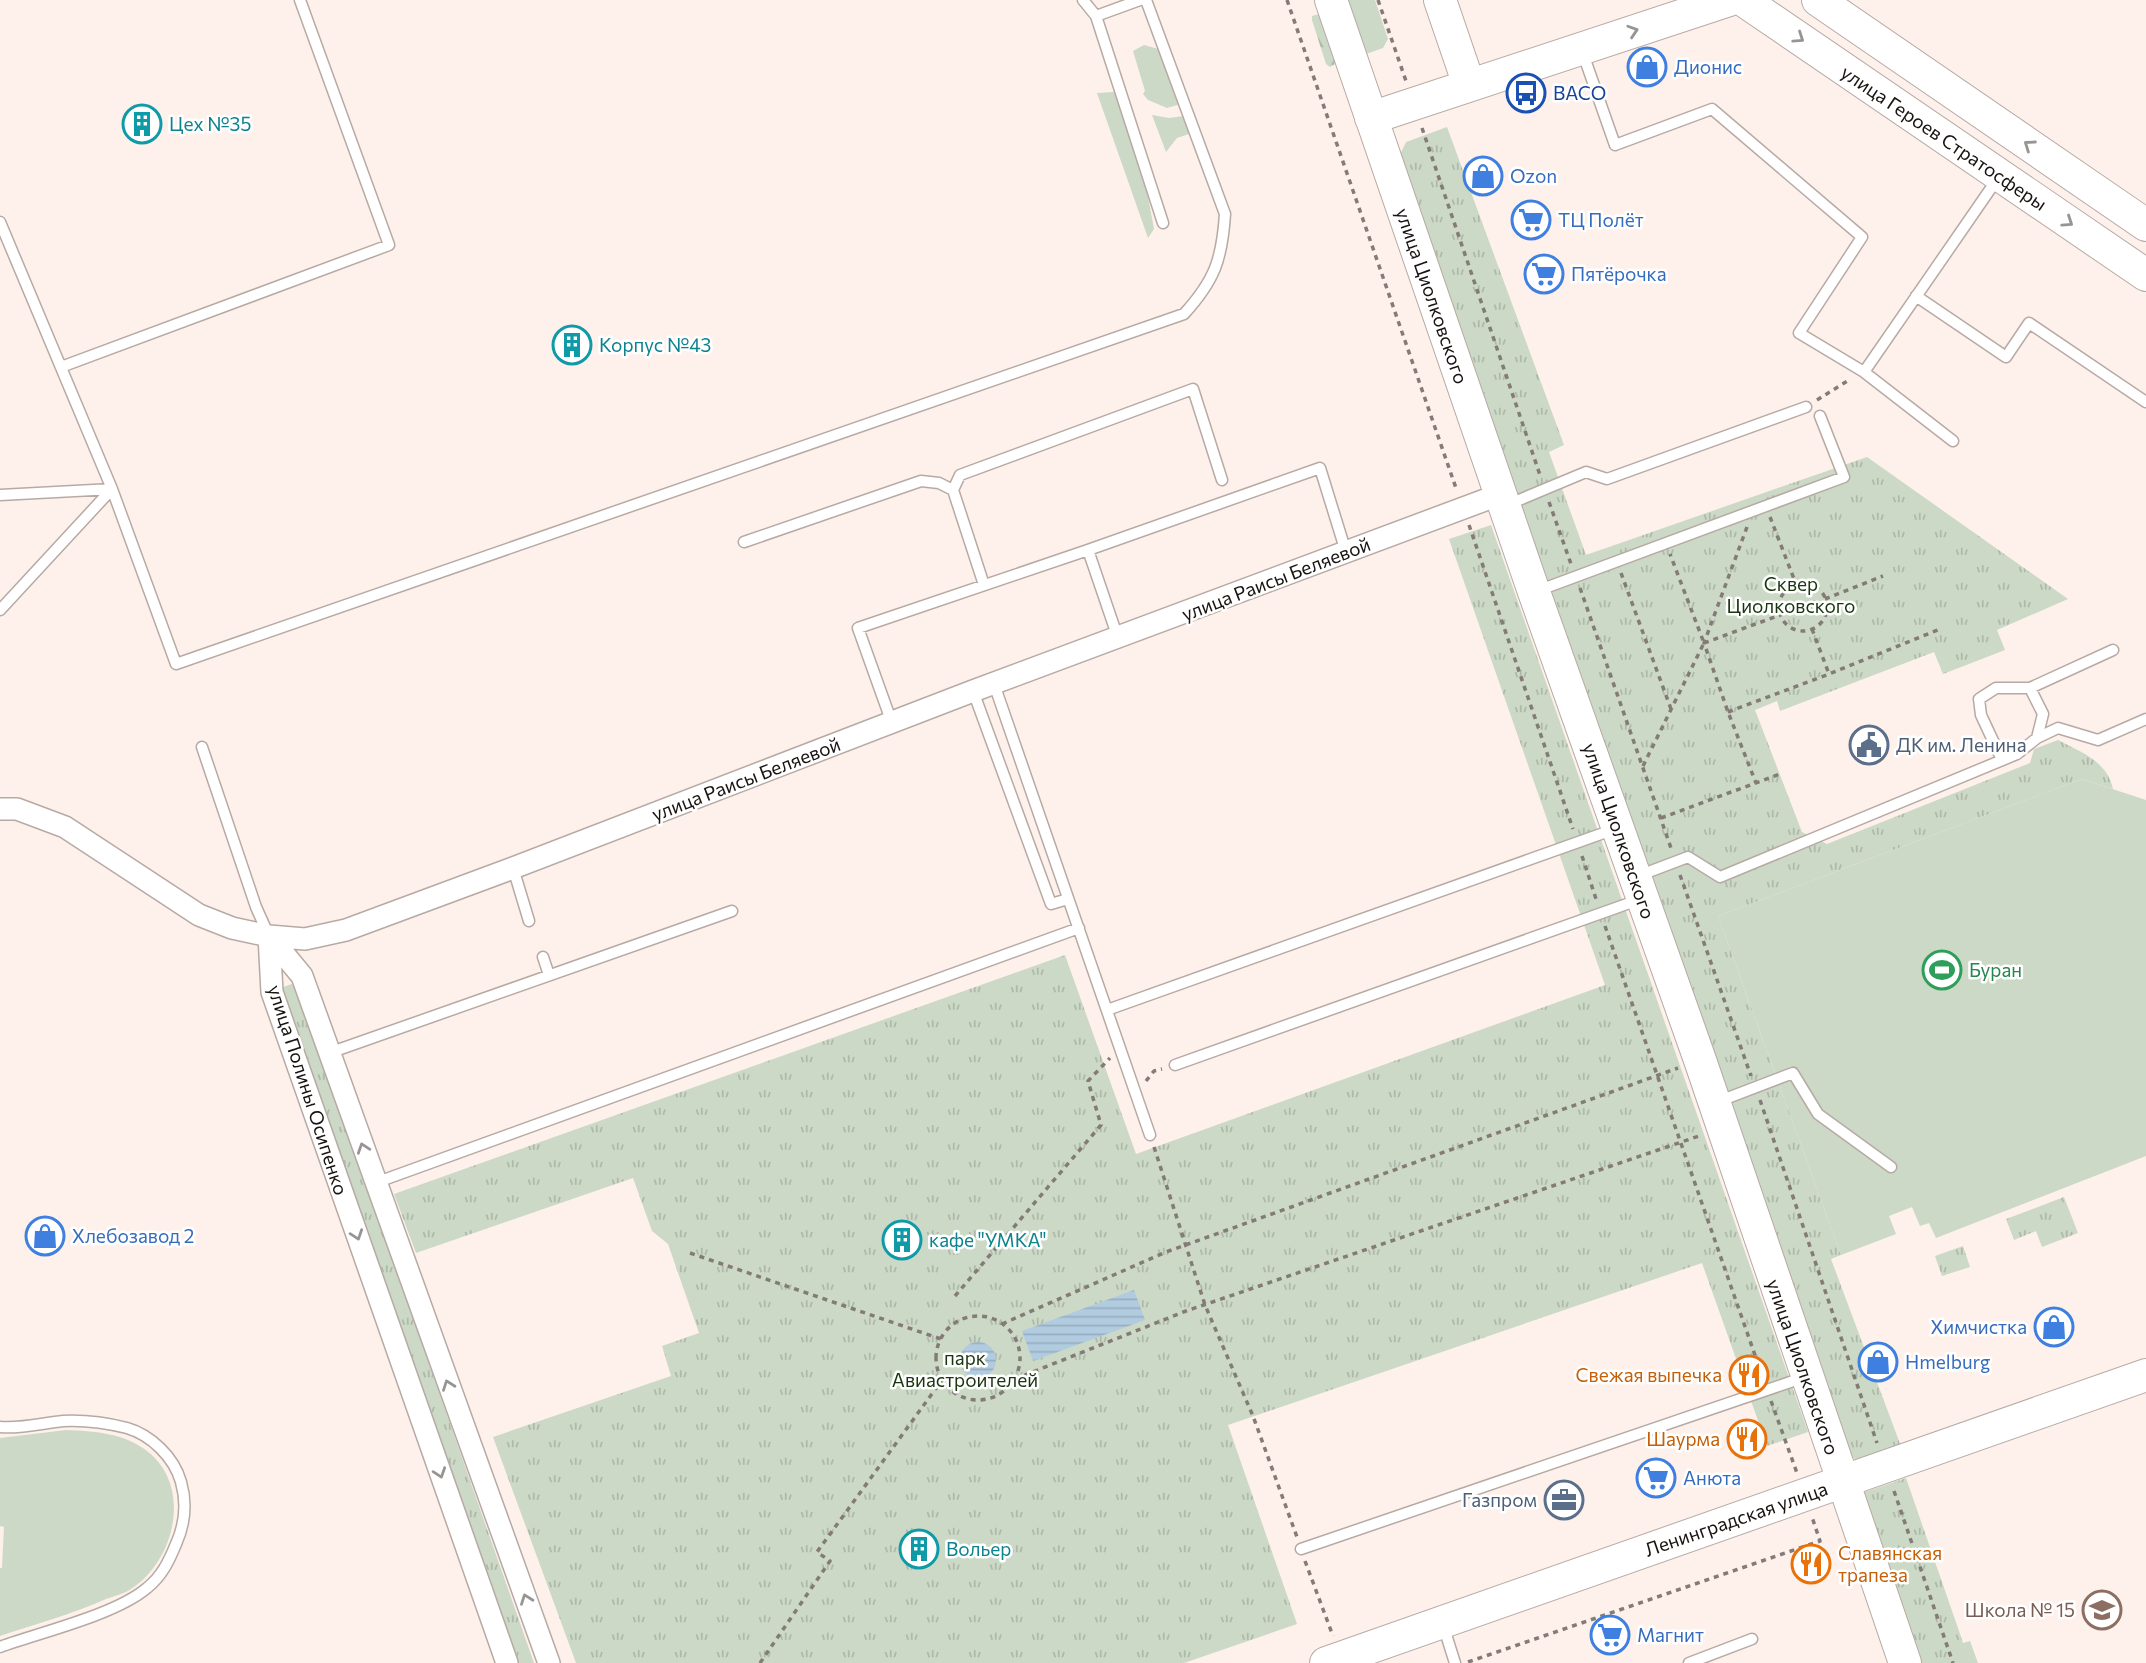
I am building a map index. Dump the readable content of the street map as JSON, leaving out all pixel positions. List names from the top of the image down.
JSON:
{
  "streets": {
    "street": [
      "улица Героев Стратосферы",
      "улица Циолковского",
      "улица Раисы Беляевой",
      "улица Полины Осипенко",
      "Ленинградская улица"
    ]
  },
  "crossings": [
    ["улица Циолковского", "улица Раисы Беляевой"],
    ["улица Циолковского", "Ленинградская улица"],
    ["улица Раисы Беляевой", "улица Полины Осипенко"]
  ],
  "parks": ["Сквер Циолковского", "парк Авиастроителей"],
  "places": {
    "shop": [
      "Дионис",
      "Ozon",
      "Хлебозавод 2",
      "Химчистка",
      "Hmelburg"
    ],
    "bus stop": ["ВАСО"],
    "building": [
      "Цех №35",
      "Корпус №43",
      "кафе \"УМКА\"",
      "Вольер"
    ],
    "supermarket": [
      "ТЦ Полёт",
      "Пятёрочка",
      "Анюта",
      "Магнит"
    ],
    "public building": ["ДК им. Ленина"],
    "sports": ["Буран"],
    "restaurant": ["Свежая выпечка", "Шаурма", "Славянская трапеза"],
    "office": ["Газпром"],
    "school or university": ["Школа № 15"]
  }
}
